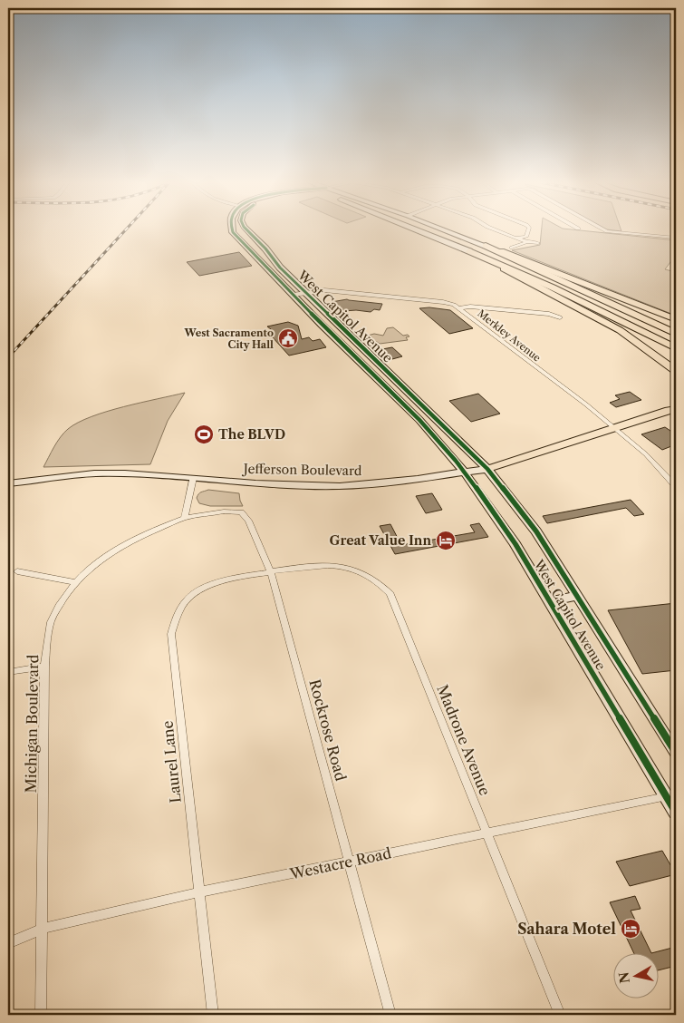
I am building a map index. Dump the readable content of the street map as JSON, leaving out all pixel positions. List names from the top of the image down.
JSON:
{
  "streets": {
    "main road": ["West Capitol Avenue", "Jefferson Boulevard"],
    "street": [
      "Merkley Avenue",
      "Michigan Boulevard",
      "Rockrose Road",
      "Madrone Avenue",
      "Laurel Lane",
      "Westacre Road"
    ]
  },
  "crossings": [
    ["West Capitol Avenue", "Merkley Avenue"],
    ["West Capitol Avenue", "Jefferson Boulevard"],
    ["West Capitol Avenue", "Westacre Road"],
    ["Merkley Avenue", "Jefferson Boulevard"],
    ["Michigan Boulevard", "Rockrose Road"],
    ["Michigan Boulevard", "Westacre Road"],
    ["Rockrose Road", "Madrone Avenue"],
    ["Rockrose Road", "Laurel Lane"],
    ["Rockrose Road", "Westacre Road"],
    ["Madrone Avenue", "Laurel Lane"],
    ["Madrone Avenue", "Westacre Road"],
    ["Laurel Lane", "Westacre Road"]
  ],
  "places": {
    "public building": ["West Sacramento City Hall"],
    "sports": ["The BLVD"],
    "hotel": ["Great Value Inn", "Sahara Motel"]
  },
  "north": "left"
}
